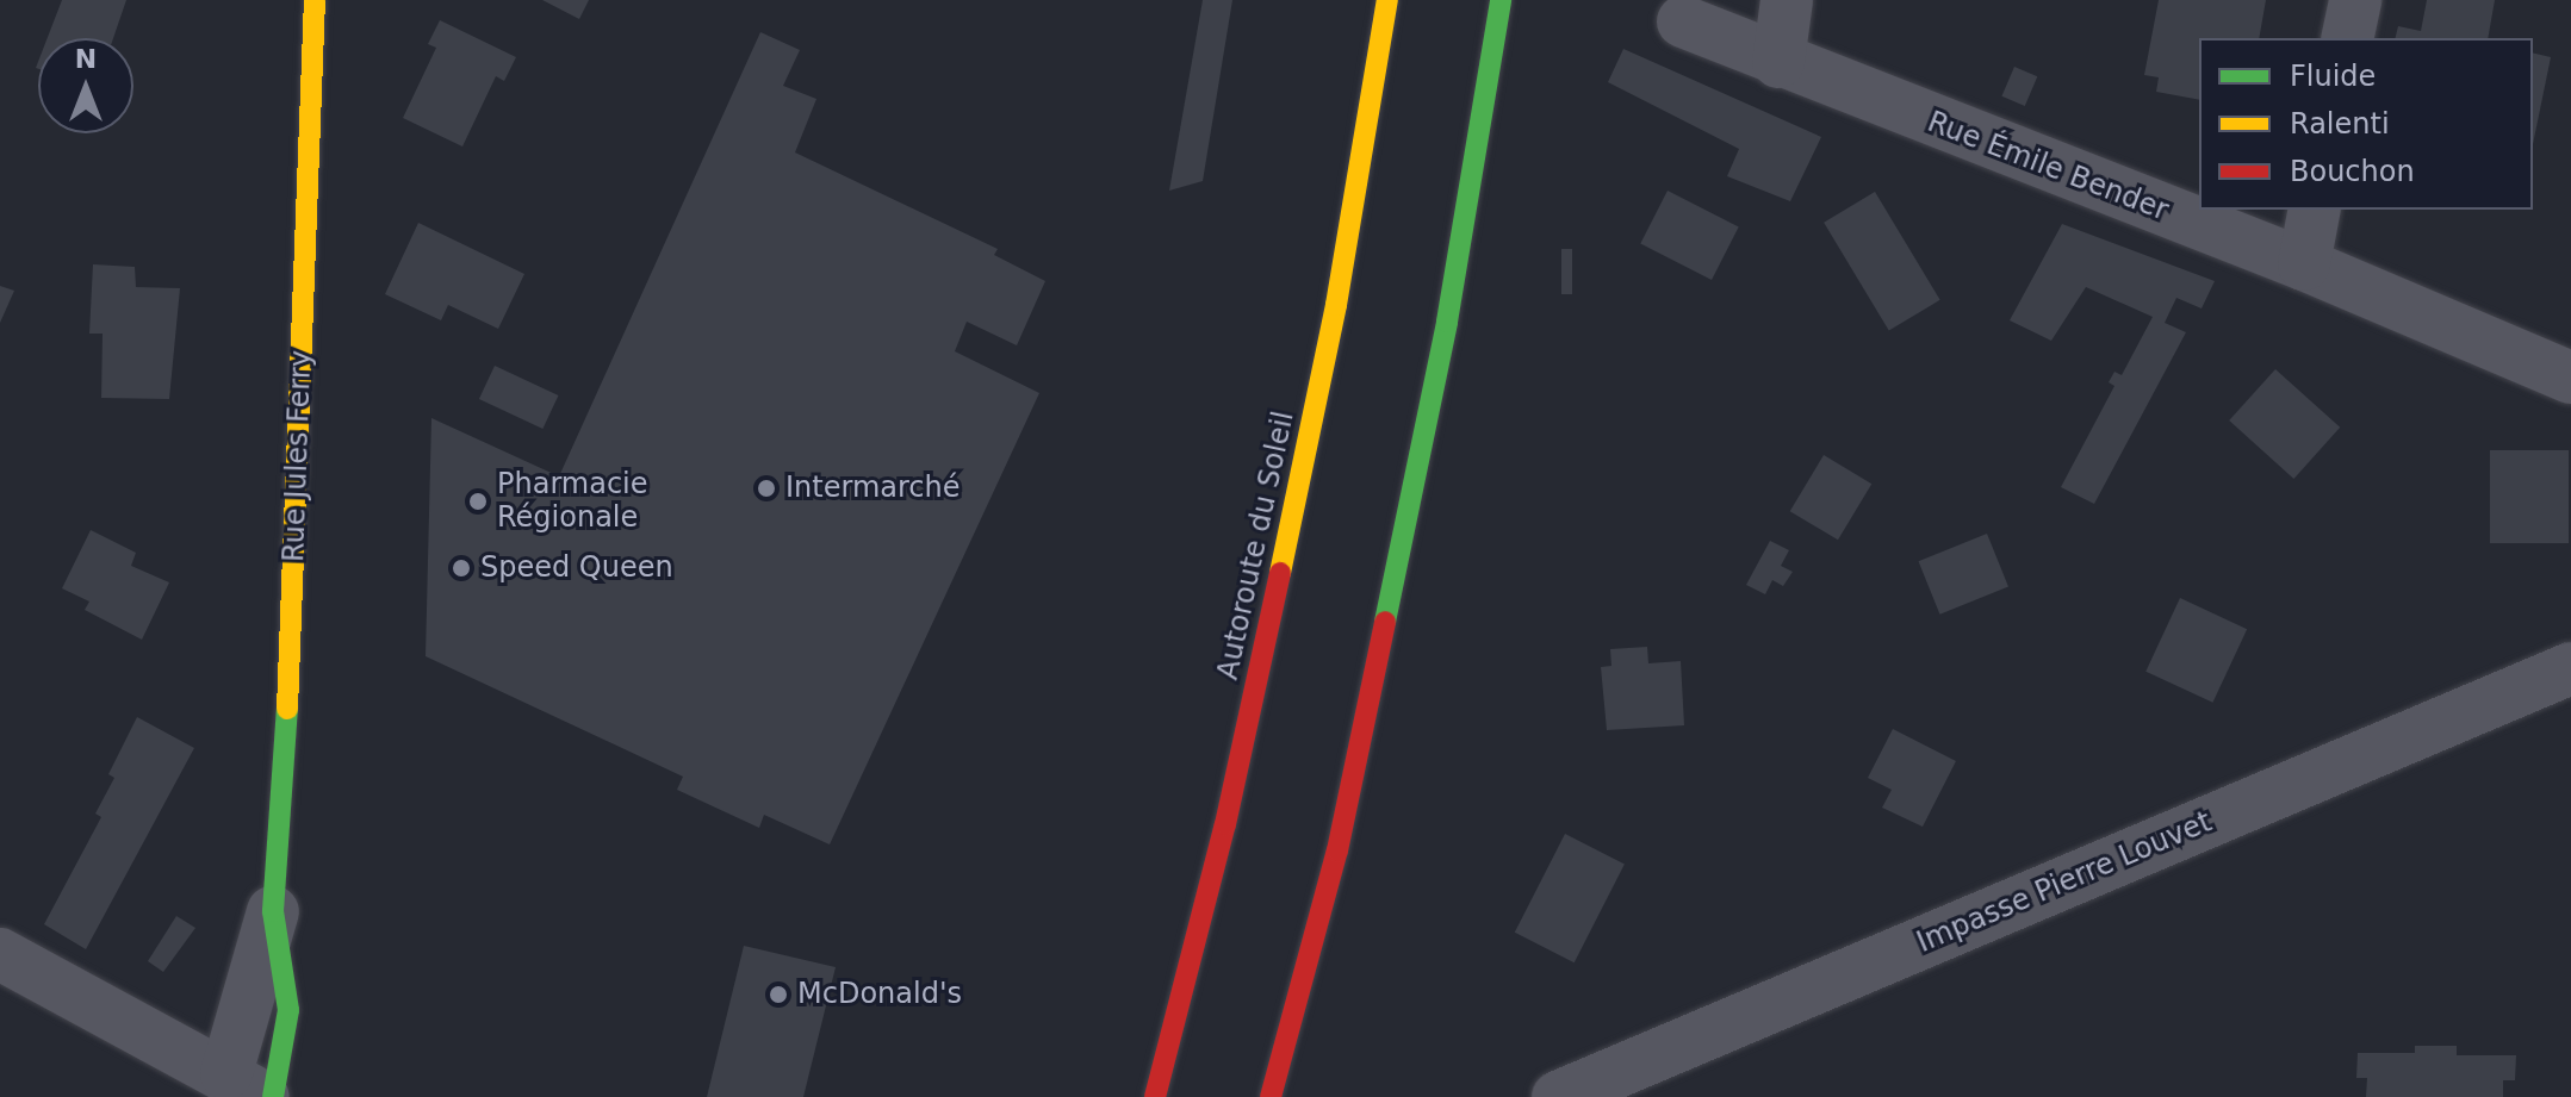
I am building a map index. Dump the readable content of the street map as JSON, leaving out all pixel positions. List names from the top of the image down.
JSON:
{
  "streets": {
    "main road": ["Rue Jules Ferry", "Autoroute du Soleil"],
    "street": ["Rue Émile Bender", "Impasse Pierre Louvet"]
  },
  "places": [
    "Intermarché",
    "Pharmacie Régionale",
    "Speed Queen",
    "McDonald's"
  ],
  "legend": ["Fluide", "Ralenti", "Bouchon"],
  "north": "top"
}
